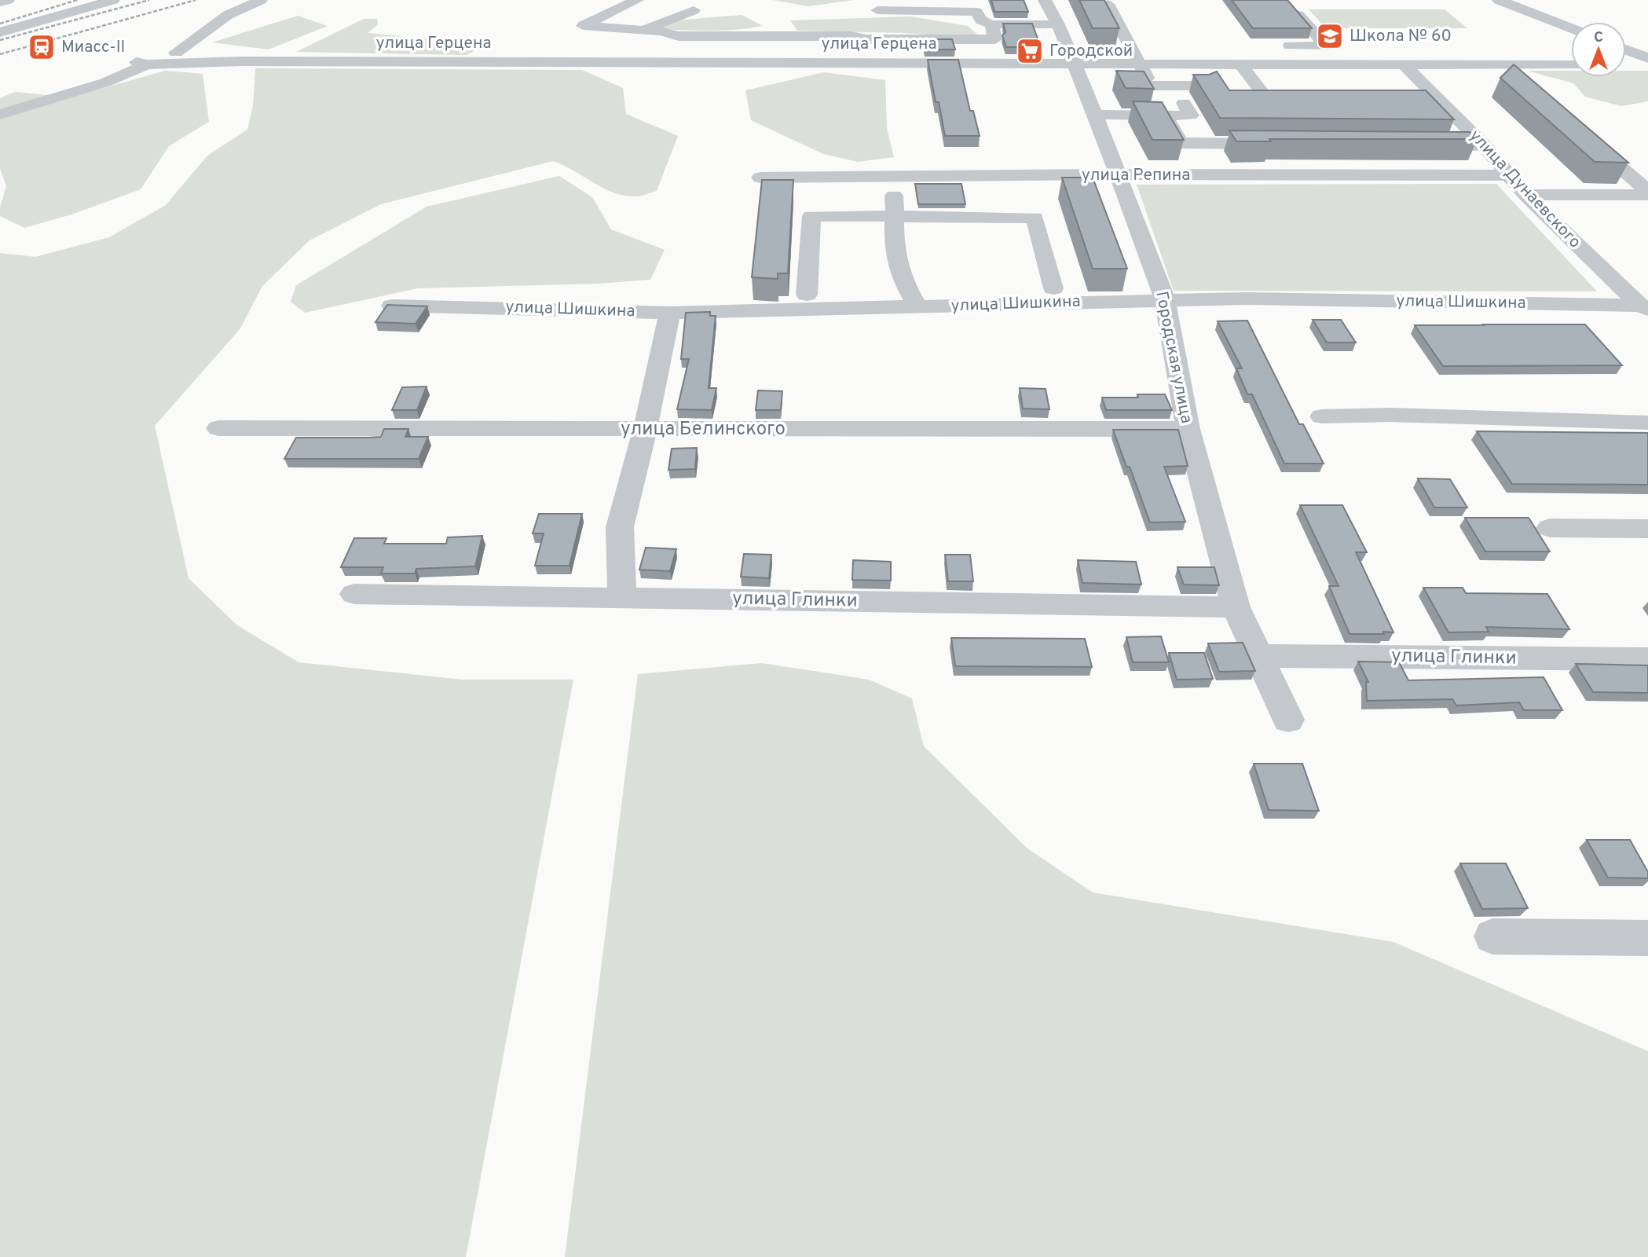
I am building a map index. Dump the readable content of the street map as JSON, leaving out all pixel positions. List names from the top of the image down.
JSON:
{
  "streets": {
    "street": [
      "улица Герцена",
      "улица Репина",
      "улица Дунаевского",
      "улица Шишкина",
      "Городская улица",
      "улица Белинского",
      "улица Глинки"
    ]
  },
  "crossings": [
    ["улица Герцена", "улица Дунаевского"],
    ["улица Герцена", "Городская улица"],
    ["улица Репина", "улица Дунаевского"],
    ["улица Репина", "Городская улица"],
    ["улица Дунаевского", "улица Шишкина"],
    ["улица Шишкина", "Городская улица"],
    ["Городская улица", "улица Белинского"],
    ["Городская улица", "улица Глинки"]
  ],
  "places": {
    "school or university": ["Школа № 60"],
    "station": ["Миасс-II"],
    "supermarket": ["Городской"]
  },
  "north": "top"
}
